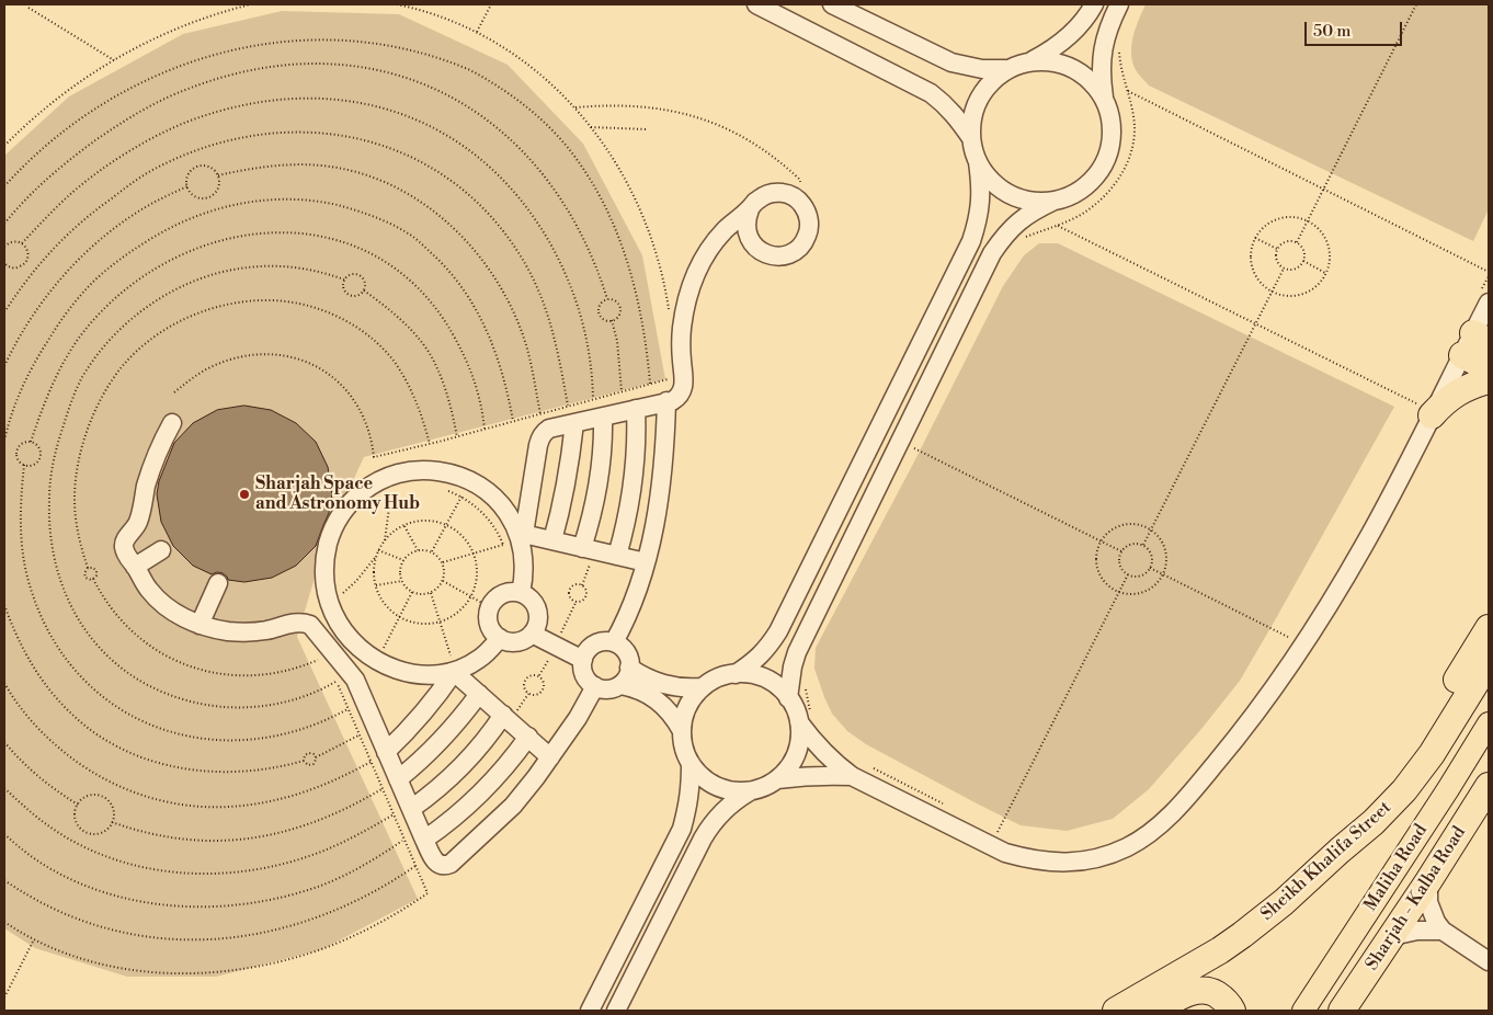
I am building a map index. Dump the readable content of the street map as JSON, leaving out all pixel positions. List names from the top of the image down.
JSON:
{
  "streets": {
    "highway": ["Sheikh Khalifa Street", "Sharjah - Kalba Road"],
    "main road": ["Maliha Road"]
  },
  "places": ["Sharjah Space and Astronomy Hub"],
  "scale_bar": "50 m"
}
